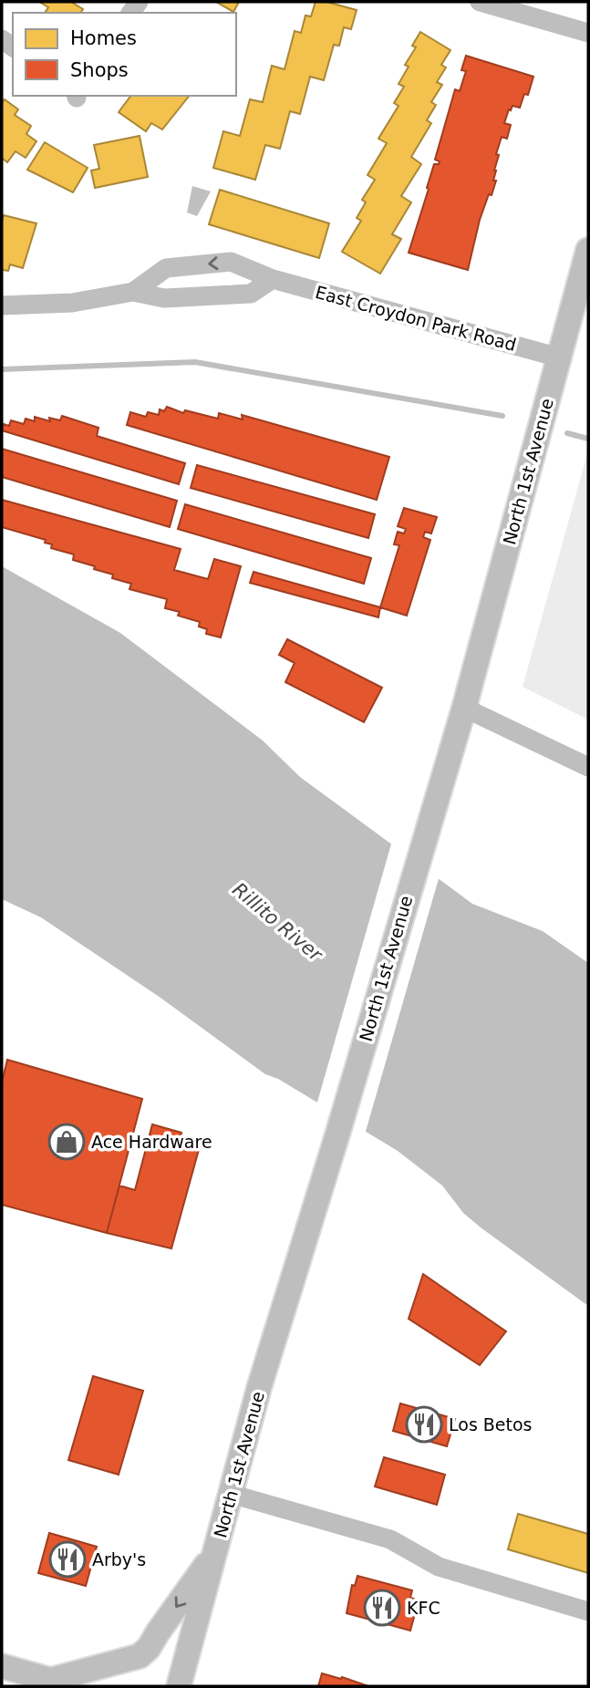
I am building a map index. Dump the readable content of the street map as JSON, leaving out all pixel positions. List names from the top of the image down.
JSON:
{
  "streets": {
    "main road": ["North 1st Avenue"],
    "street": ["East Croydon Park Road"]
  },
  "crossings": [
    ["East Croydon Park Road", "North 1st Avenue"]
  ],
  "water": ["Rillito River"],
  "places": {
    "shop": ["Ace Hardware"],
    "restaurant": ["Los Betos", "Arby's", "KFC"]
  },
  "legend": ["Homes", "Shops"]
}
